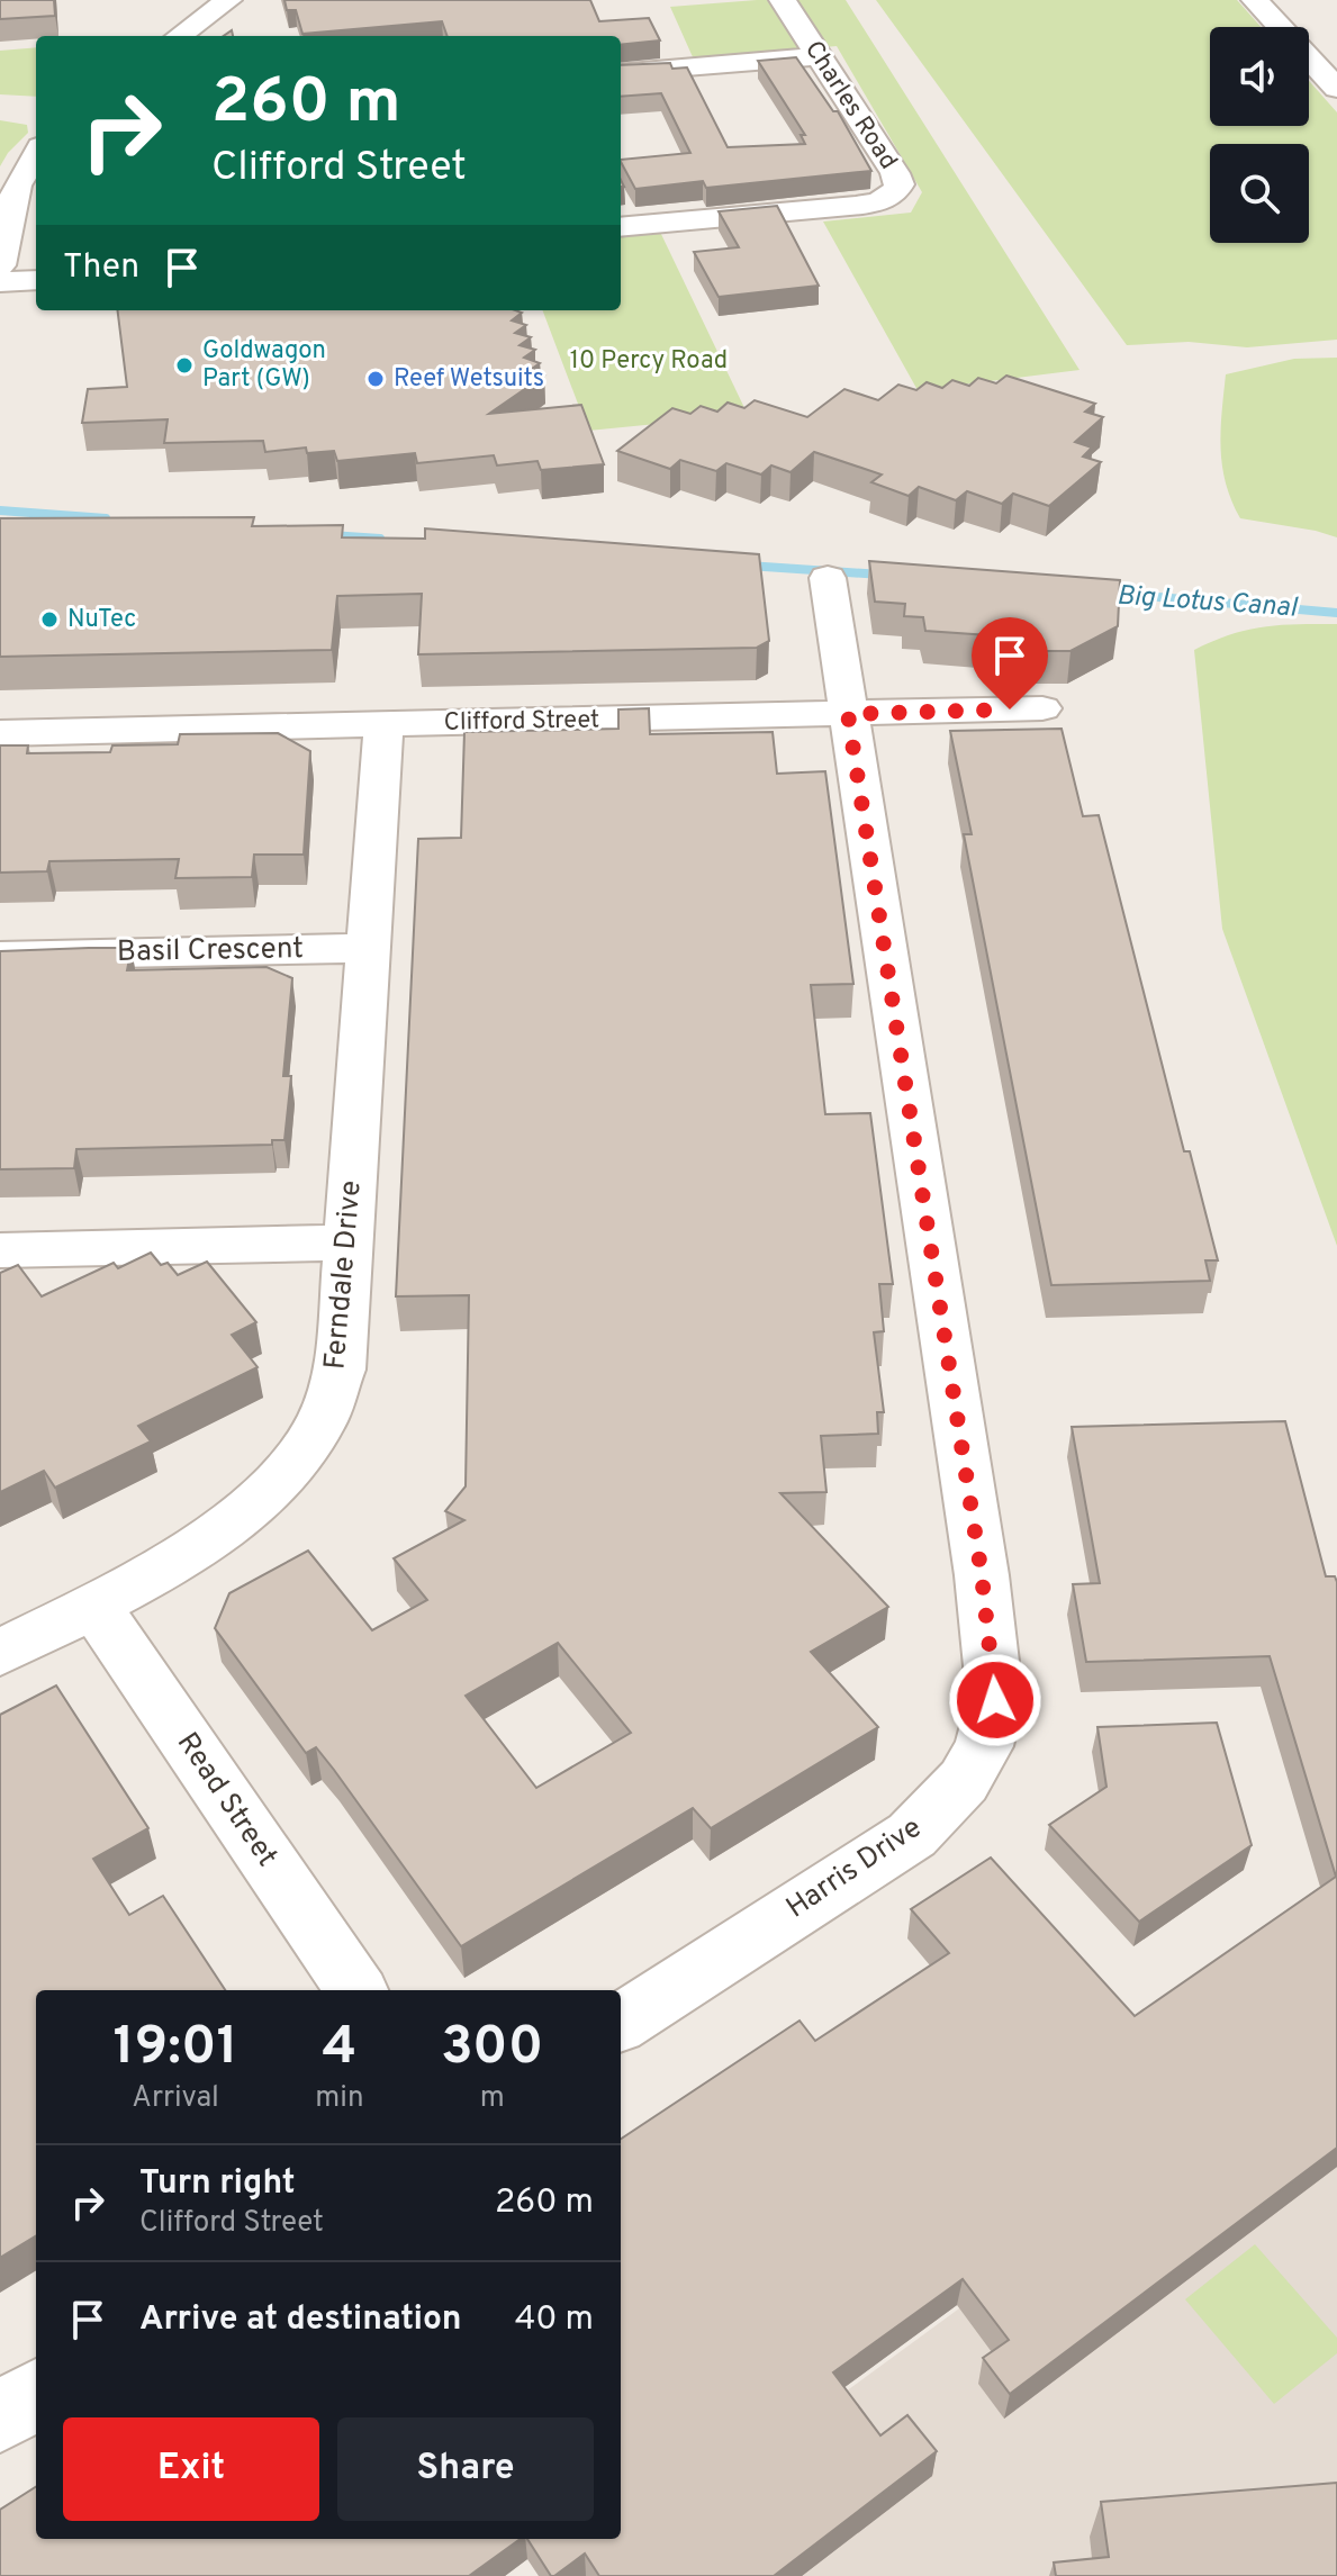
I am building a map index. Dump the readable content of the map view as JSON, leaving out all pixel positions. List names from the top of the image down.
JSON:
{
  "streets": {
    "street": [
      "Charles Road",
      "Clifford Street",
      "Basil Crescent",
      "Ferndale Drive",
      "Read Street",
      "Harris Drive"
    ]
  },
  "crossings": [
    ["Clifford Street", "Ferndale Drive"],
    ["Clifford Street", "Harris Drive"],
    ["Basil Crescent", "Ferndale Drive"],
    ["Ferndale Drive", "Read Street"]
  ],
  "water": ["Big Lotus Canal"],
  "parks": ["10 Percy Road"],
  "places": ["Goldwagon Part (GW)", "Reef Wetsuits", "NuTec"],
  "page": {
    "turn": ["260 m", "Clifford Street"],
    "then": "Then",
    "eta": [
      "19:01",
      "Arrival",
      "4",
      "min",
      "300",
      "m"
    ],
    "list": [
      {
        "name": "Turn right",
        "note": "Clifford Street",
        "value": "260 m"
      },
      {
        "name": "Arrive at destination",
        "value": "40 m"
      }
    ],
    "buttons": ["Exit", "Share"]
  }
}
